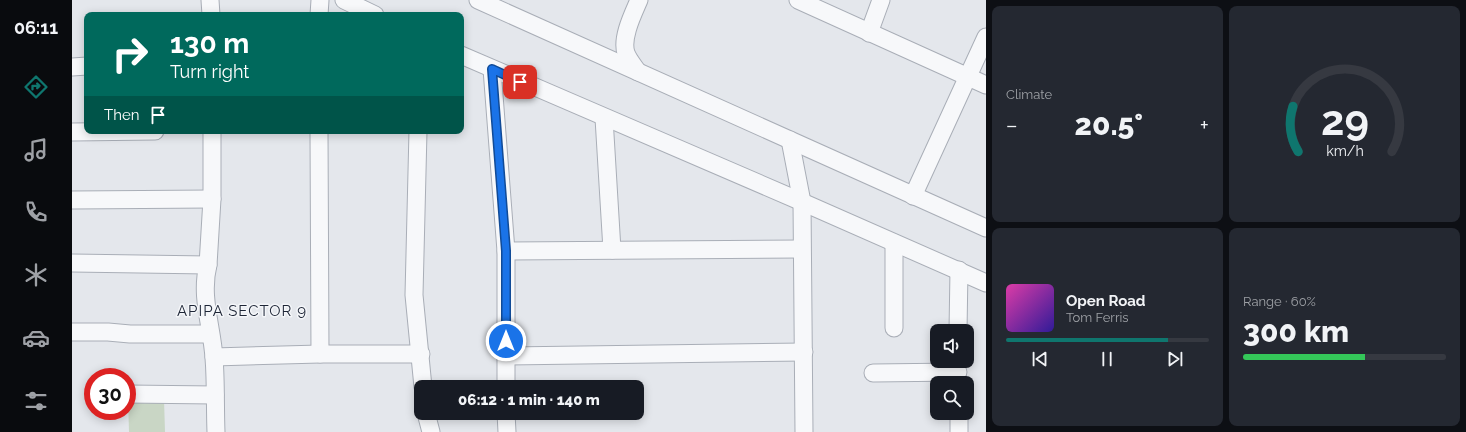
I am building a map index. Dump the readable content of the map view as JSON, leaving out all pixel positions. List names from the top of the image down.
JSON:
{
  "districts": ["APIPA SECTOR 9"],
  "page": {
    "tabs": "06:11",
    "tile": [
      "Climate",
      ["Range · 60%", "300 km"]
    ],
    "turn": ["130 m", "Turn right"],
    "then": "Then",
    "heat": ["−", "20.5°", "+"],
    "song": ["Open Road", "Tom Ferris"],
    "limit": "30",
    "trip": "06:12 · 1 min · 140 m",
    "gauge": ["29", "km/h"]
  }
}
